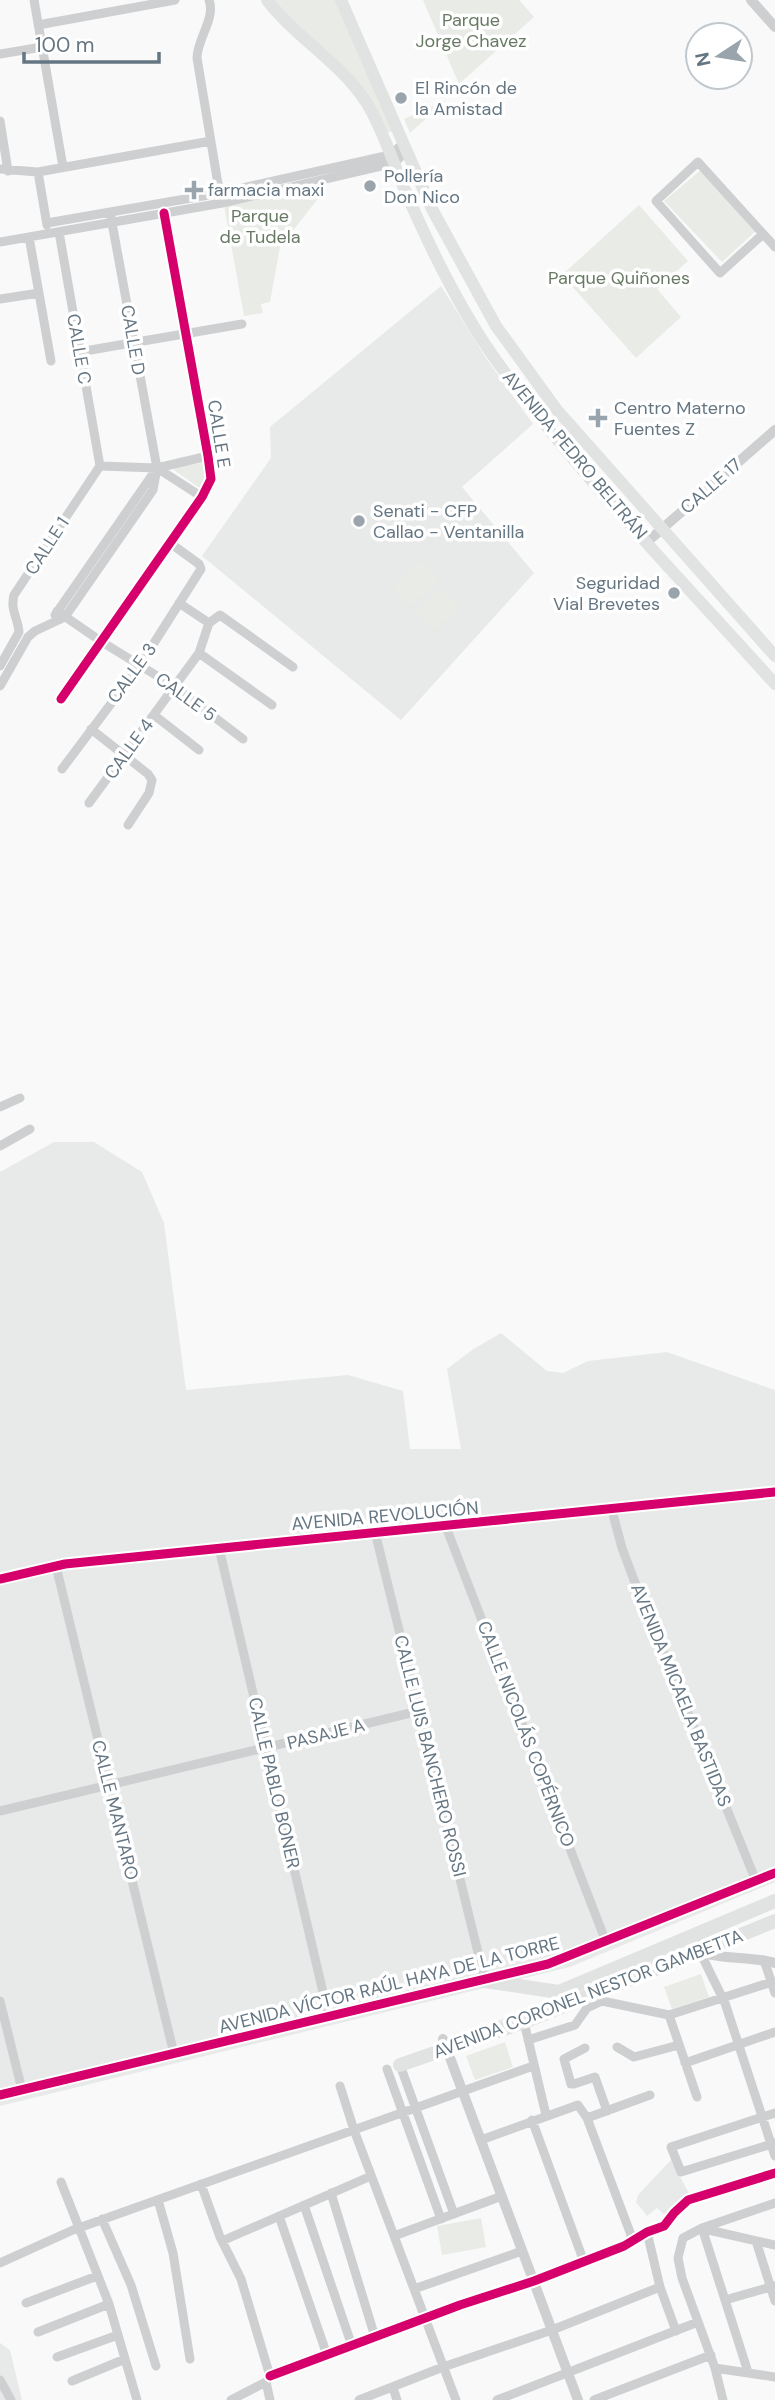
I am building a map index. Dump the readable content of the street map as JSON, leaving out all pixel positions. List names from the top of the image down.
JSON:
{
  "streets": {
    "highway": ["AVENIDA CORONEL NESTOR GAMBETTA"],
    "main road": ["AVENIDA PEDRO BELTRÁN"],
    "street": [
      "CALLE D",
      "CALLE C",
      "CALLE E",
      "CALLE 17",
      "CALLE 1",
      "CALLE 3",
      "CALLE 5",
      "CALLE 4",
      "AVENIDA REVOLUCIÓN",
      "AVENIDA MICAELA BASTIDAS",
      "PASAJE A",
      "CALLE NICOLÁS COPÉRNICO",
      "CALLE LUIS BANCHERO ROSSI",
      "CALLE PABLO BONER",
      "CALLE MANTARO",
      "AVENIDA VÍCTOR RAÚL HAYA DE LA TORRE"
    ]
  },
  "crossings": [
    ["CALLE C", "CALLE 1"],
    ["CALLE E", "CALLE 3"],
    ["CALLE E", "CALLE 5"],
    ["AVENIDA PEDRO BELTRÁN", "CALLE 17"],
    ["CALLE 3", "CALLE 5"],
    ["CALLE 5", "CALLE 4"],
    ["AVENIDA REVOLUCIÓN", "AVENIDA MICAELA BASTIDAS"],
    ["AVENIDA REVOLUCIÓN", "CALLE NICOLÁS COPÉRNICO"],
    ["AVENIDA REVOLUCIÓN", "CALLE LUIS BANCHERO ROSSI"],
    ["AVENIDA REVOLUCIÓN", "CALLE PABLO BONER"],
    ["AVENIDA REVOLUCIÓN", "CALLE MANTARO"],
    ["AVENIDA MICAELA BASTIDAS", "AVENIDA VÍCTOR RAÚL HAYA DE LA TORRE"],
    ["PASAJE A", "CALLE LUIS BANCHERO ROSSI"],
    ["PASAJE A", "CALLE PABLO BONER"],
    ["PASAJE A", "CALLE MANTARO"],
    ["CALLE NICOLÁS COPÉRNICO", "AVENIDA VÍCTOR RAÚL HAYA DE LA TORRE"],
    ["CALLE LUIS BANCHERO ROSSI", "AVENIDA VÍCTOR RAÚL HAYA DE LA TORRE"],
    ["CALLE LUIS BANCHERO ROSSI", "AVENIDA CORONEL NESTOR GAMBETTA"],
    ["CALLE PABLO BONER", "AVENIDA VÍCTOR RAÚL HAYA DE LA TORRE"],
    ["CALLE MANTARO", "AVENIDA VÍCTOR RAÚL HAYA DE LA TORRE"],
    ["AVENIDA VÍCTOR RAÚL HAYA DE LA TORRE", "AVENIDA CORONEL NESTOR GAMBETTA"]
  ],
  "parks": ["Parque Jorge Chavez", "Parque de Tudela", "Parque Quiñones"],
  "places": {
    "other": [
      "El Rincón de la Amistad",
      "Pollería Don Nico",
      "Senati - CFP Callao - Ventanilla",
      "Seguridad Vial Brevetes"
    ],
    "health": ["farmacia maxi", "Centro Materno Fuentes Z"]
  },
  "scale_bar": "100 m",
  "north": "left"
}
